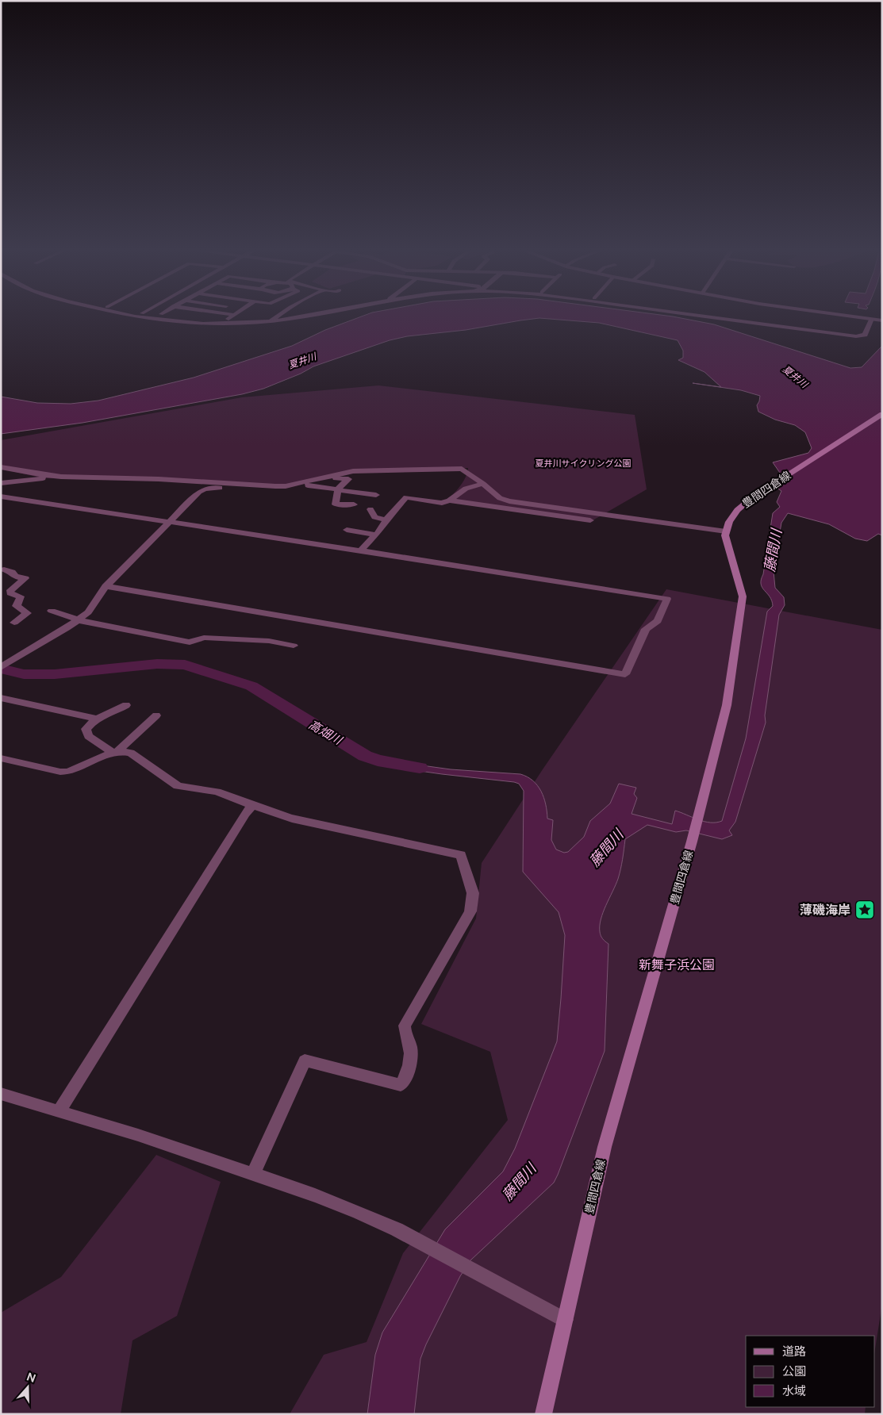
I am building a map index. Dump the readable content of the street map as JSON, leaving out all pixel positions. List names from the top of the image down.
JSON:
{
  "streets": {
    "main road": ["豊間四倉線"]
  },
  "water": ["夏井川", "藤間川", "高畑川"],
  "parks": ["夏井川サイクリング公園", "新舞子浜公園"],
  "places": {
    "place": ["薄磯海岸"]
  },
  "legend": ["道路", "公園", "水域"],
  "north": "top"
}
